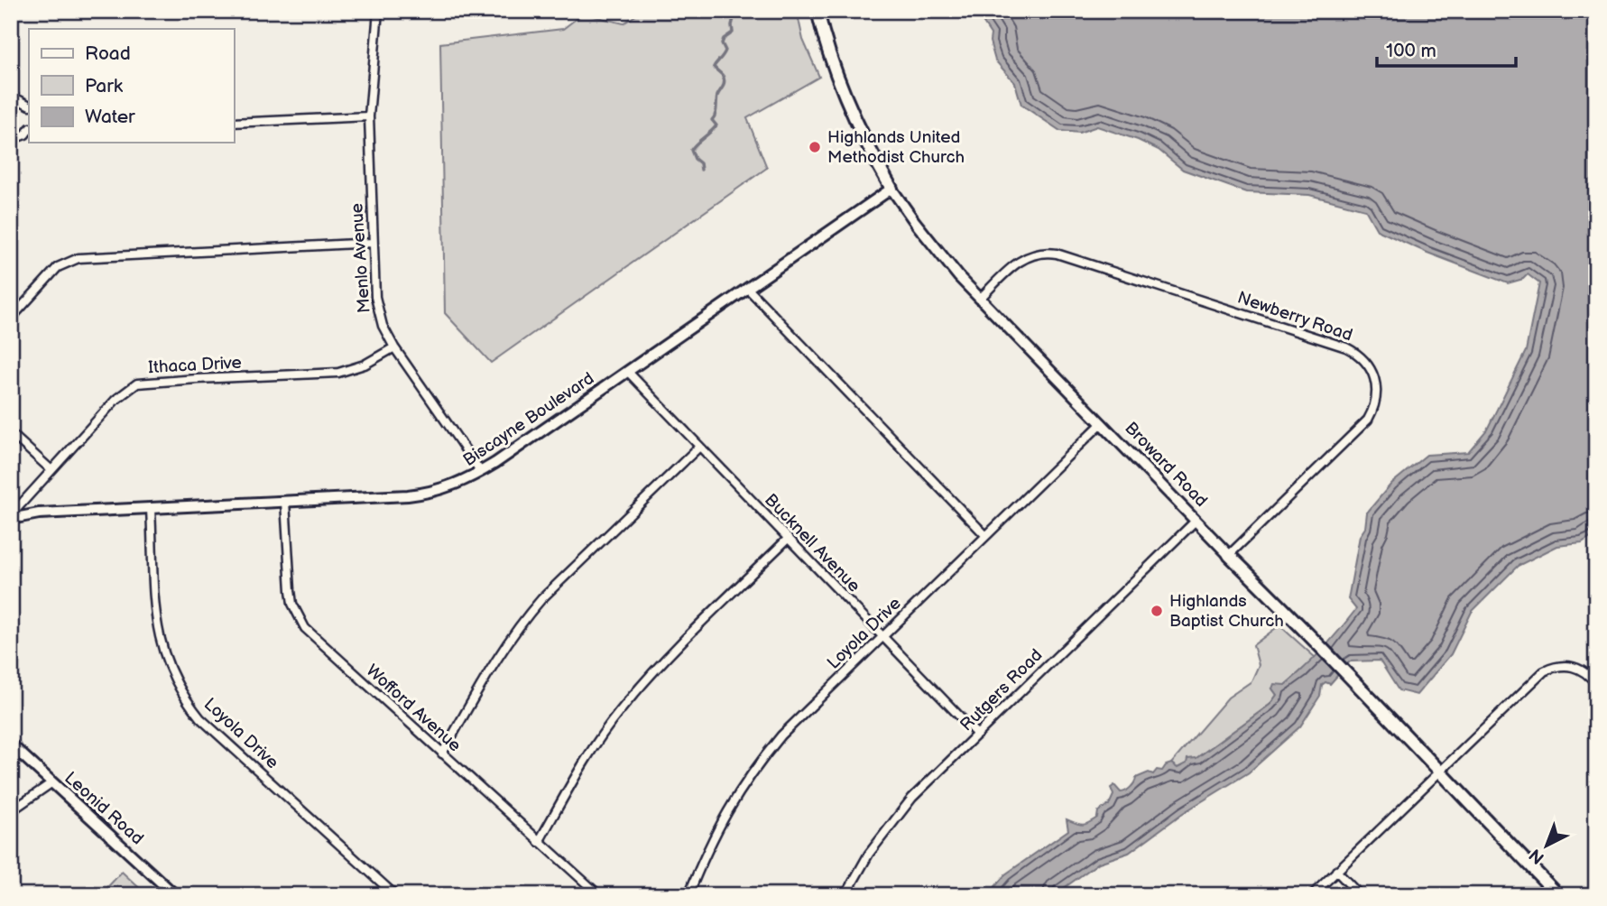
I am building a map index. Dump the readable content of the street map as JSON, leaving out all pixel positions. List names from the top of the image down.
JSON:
{
  "streets": {
    "main road": ["Broward Road"],
    "street": [
      "Menlo Avenue",
      "Newberry Road",
      "Ithaca Drive",
      "Biscayne Boulevard",
      "Bucknell Avenue",
      "Loyola Drive",
      "Rutgers Road",
      "Wofford Avenue",
      "Leonid Road"
    ]
  },
  "crossings": [
    ["Menlo Avenue", "Ithaca Drive"],
    ["Menlo Avenue", "Biscayne Boulevard"],
    ["Newberry Road", "Broward Road"],
    ["Ithaca Drive", "Biscayne Boulevard"],
    ["Biscayne Boulevard", "Broward Road"],
    ["Biscayne Boulevard", "Bucknell Avenue"],
    ["Biscayne Boulevard", "Loyola Drive"],
    ["Biscayne Boulevard", "Wofford Avenue"],
    ["Broward Road", "Loyola Drive"],
    ["Broward Road", "Rutgers Road"],
    ["Bucknell Avenue", "Loyola Drive"],
    ["Bucknell Avenue", "Rutgers Road"]
  ],
  "places": ["Highlands United Methodist Church", "Highlands Baptist Church"],
  "legend": ["Road", "Park", "Water"],
  "scale_bar": "100 m",
  "north": "bottom left"
}
